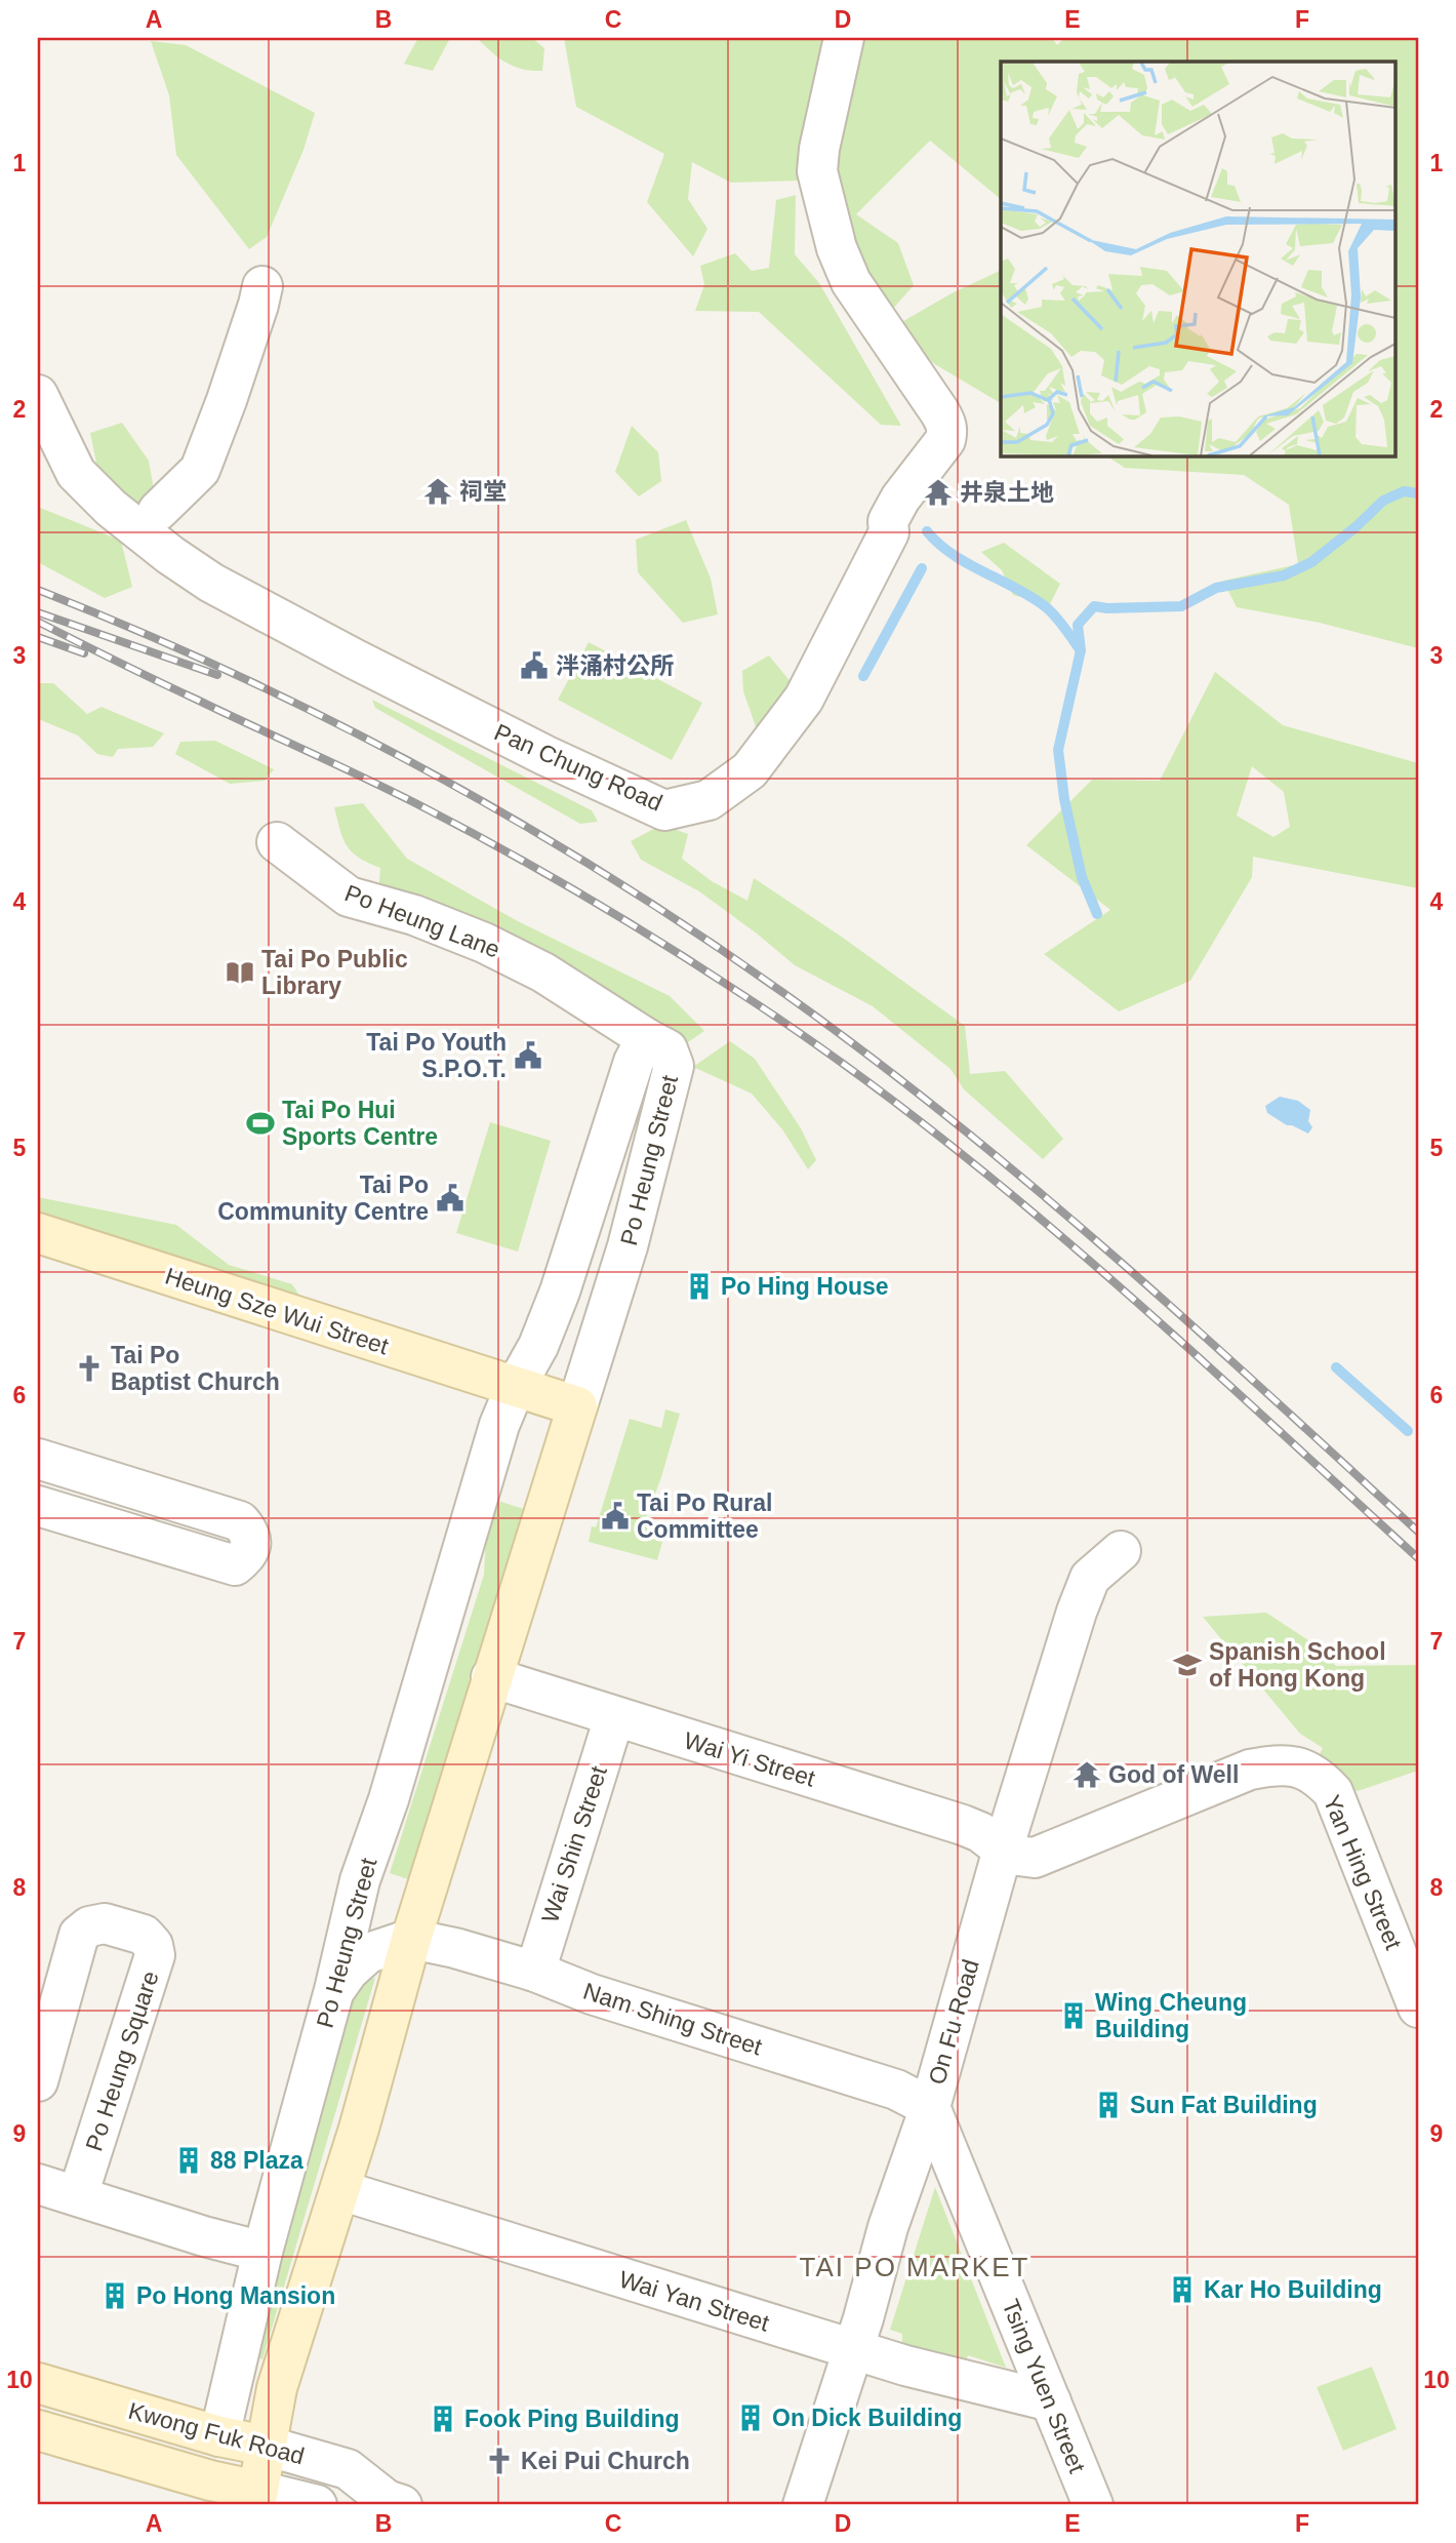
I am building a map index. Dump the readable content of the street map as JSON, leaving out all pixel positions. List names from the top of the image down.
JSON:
{
  "streets": {
    "main road": ["Po Heung Street", "Heung Sze Wui Street", "Kwong Fuk Road"],
    "street": [
      "Pan Chung Road",
      "Po Heung Lane",
      "Wai Yi Street",
      "Wai Shin Street",
      "Yan Hing Street",
      "Nam Shing Street",
      "On Fu Road",
      "Po Heung Square",
      "Wai Yan Street",
      "Tsing Yuen Street"
    ]
  },
  "crossings": [
    ["Po Heung Lane", "Po Heung Street"],
    ["Po Heung Street", "Heung Sze Wui Street"],
    ["Po Heung Street", "Wai Yi Street"],
    ["Po Heung Street", "Nam Shing Street"],
    ["Po Heung Street", "Wai Yan Street"],
    ["Po Heung Street", "Kwong Fuk Road"],
    ["Wai Yi Street", "Wai Shin Street"],
    ["Wai Yi Street", "Yan Hing Street"],
    ["Wai Yi Street", "On Fu Road"],
    ["Wai Shin Street", "Nam Shing Street"],
    ["Yan Hing Street", "On Fu Road"],
    ["Nam Shing Street", "On Fu Road"],
    ["Nam Shing Street", "Tsing Yuen Street"],
    ["On Fu Road", "Wai Yan Street"],
    ["On Fu Road", "Tsing Yuen Street"],
    ["Wai Yan Street", "Tsing Yuen Street"]
  ],
  "districts": ["TAI PO MARKET"],
  "places": {
    "temple": ["祠堂", "井泉土地", "God of Well"],
    "public building": [
      "泮涌村公所",
      "Tai Po Youth S.P.O.T.",
      "Tai Po Community Centre",
      "Tai Po Rural Committee"
    ],
    "library": ["Tai Po Public Library"],
    "sports": ["Tai Po Hui Sports Centre"],
    "building": [
      "Po Hing House",
      "Wing Cheung Building",
      "Sun Fat Building",
      "88 Plaza",
      "Kar Ho Building",
      "Po Hong Mansion",
      "On Dick Building",
      "Fook Ping Building"
    ],
    "church": ["Tai Po Baptist Church", "Kei Pui Church"],
    "school or university": ["Spanish School of Hong Kong"]
  },
  "grid": {
    "columns": [
      "A",
      "B",
      "C",
      "D",
      "E",
      "F"
    ],
    "rows": [
      "1",
      "2",
      "3",
      "4",
      "5",
      "6",
      "7",
      "8",
      "9",
      "10"
    ]
  }
}
